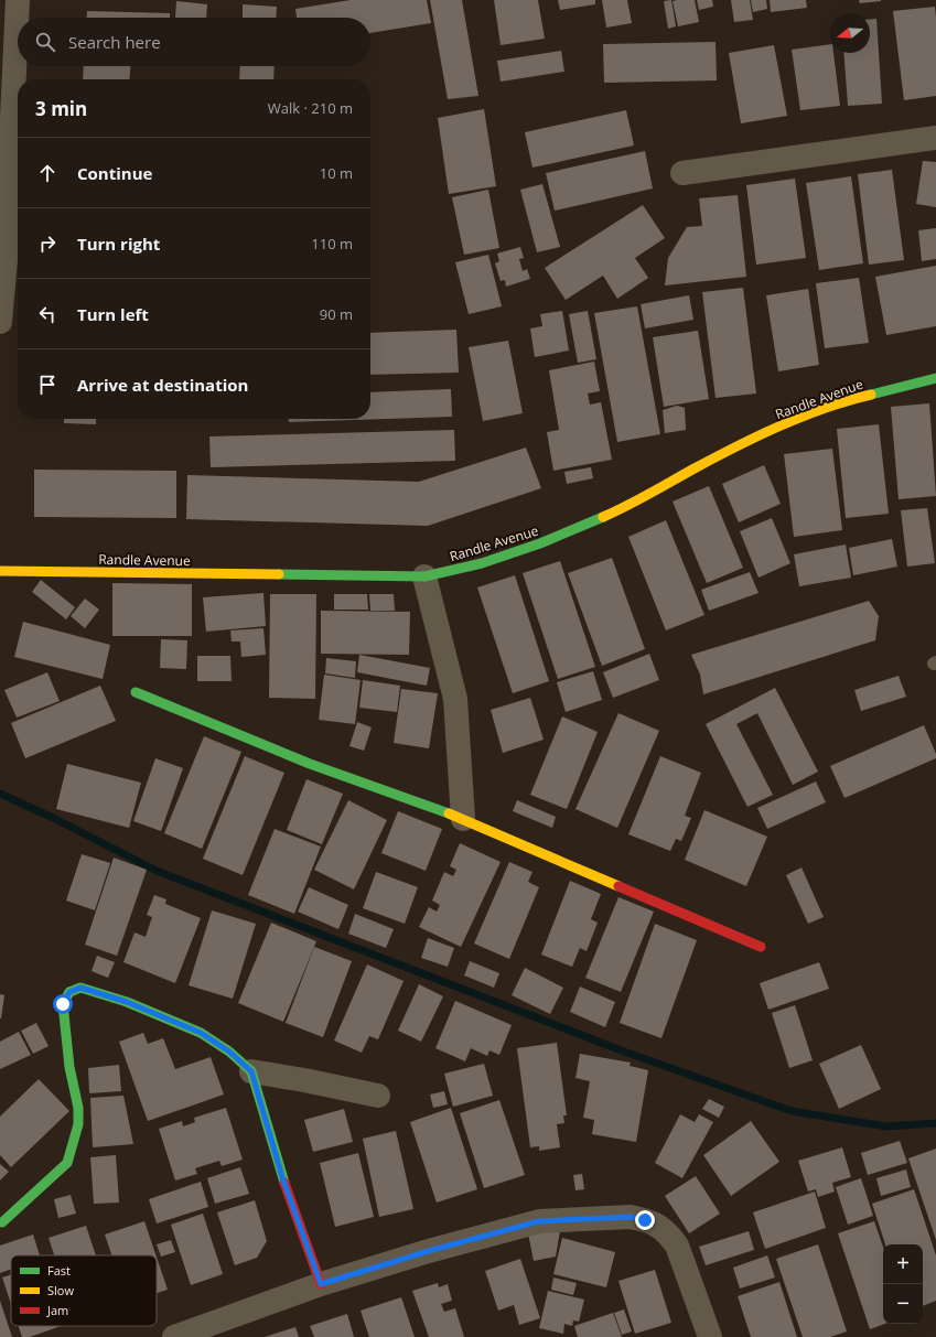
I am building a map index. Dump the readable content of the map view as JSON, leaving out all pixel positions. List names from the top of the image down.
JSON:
{
  "streets": {
    "street": ["Randle Avenue"]
  },
  "legend": ["Fast", "Slow", "Jam"],
  "north": "left",
  "page": {
    "search": "Search here",
    "heading": ["3 min", "Walk · 210 m"],
    "list": [
      ["Continue", "10 m"],
      ["Turn right", "110 m"],
      ["Turn left", "90 m"],
      "Arrive at destination"
    ],
    "map_buttons": ["+", "−"]
  }
}
